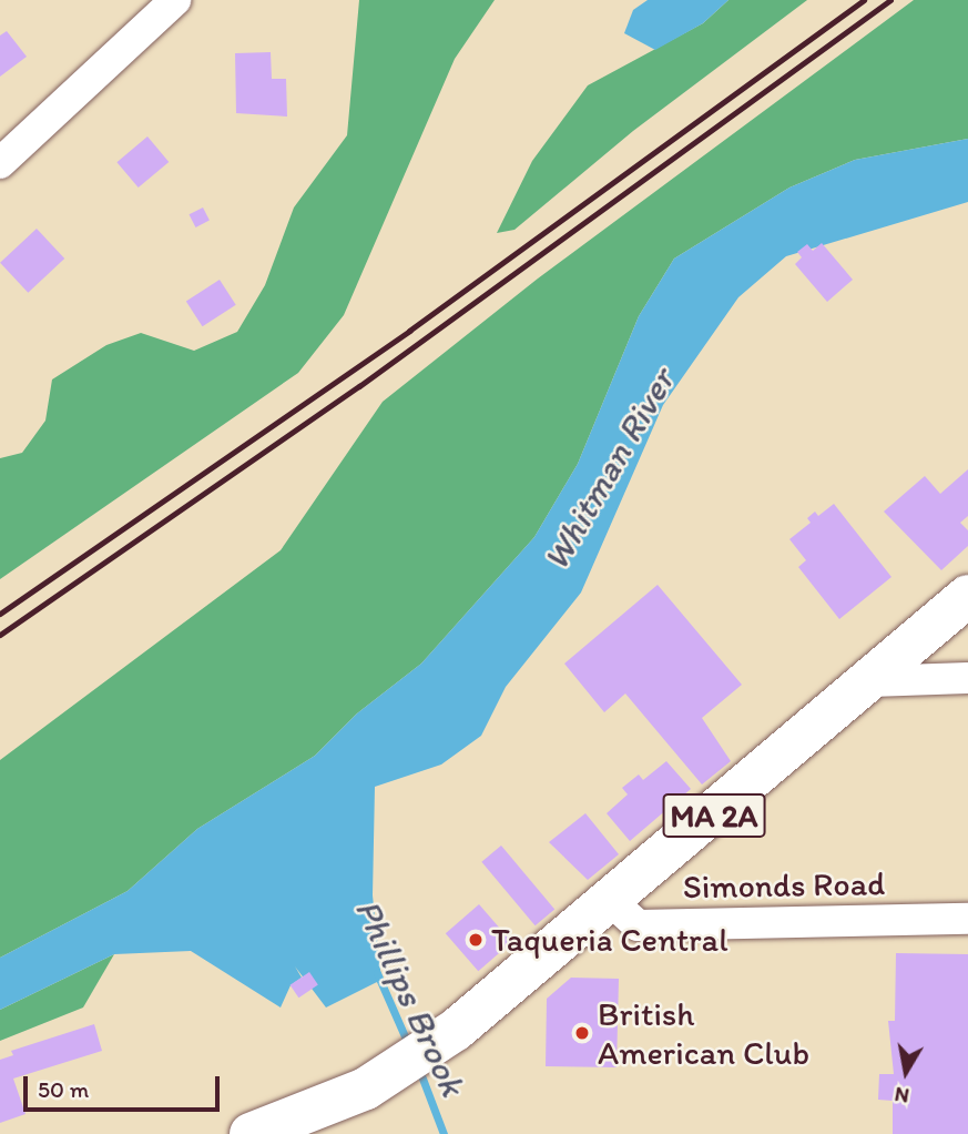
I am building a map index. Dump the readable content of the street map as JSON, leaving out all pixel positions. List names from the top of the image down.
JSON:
{
  "streets": {
    "highway": ["MA 2A"],
    "street": ["Simonds Road"]
  },
  "crossings": [
    ["MA 2A", "Simonds Road"]
  ],
  "water": ["Whitman River", "Phillips Brook"],
  "places": ["Taqueria Central", "British American Club"],
  "scale_bar": "50 m",
  "north": "bottom"
}
